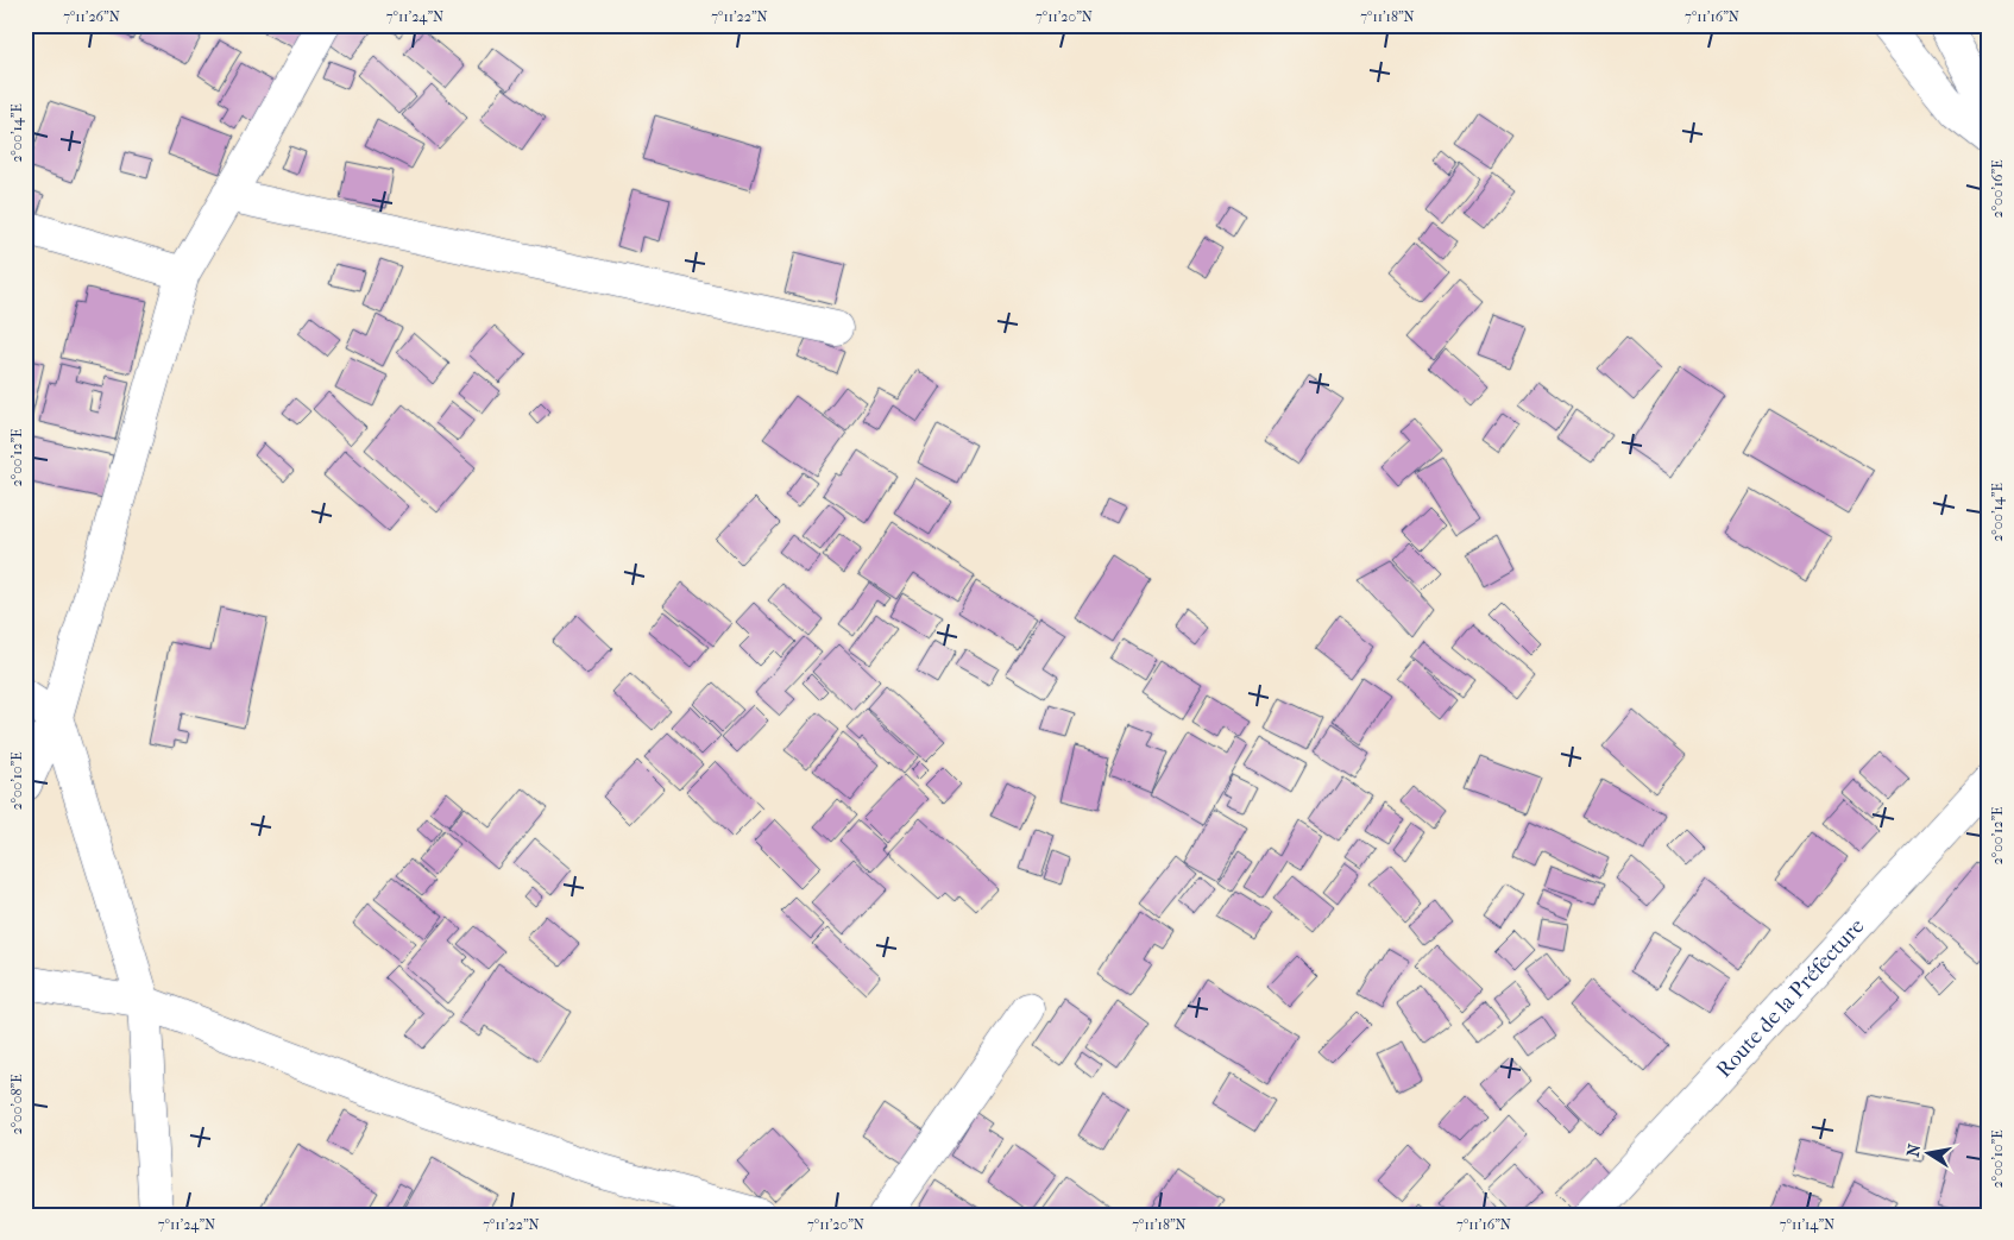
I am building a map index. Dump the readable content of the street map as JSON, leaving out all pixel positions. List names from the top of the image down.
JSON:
{
  "streets": {
    "street": ["Route de la Préfecture"]
  },
  "north": "left",
  "coordinates": [
    "7°11'26\"N",
    "7°11'24\"N",
    "7°11'22\"N",
    "7°11'20\"N",
    "7°11'18\"N",
    "7°11'16\"N",
    "2°00'14\"E",
    "2°00'16\"E",
    "2°00'12\"E",
    "2°00'10\"E",
    "2°00'08\"E",
    "7°11'14\"N"
  ]
}
